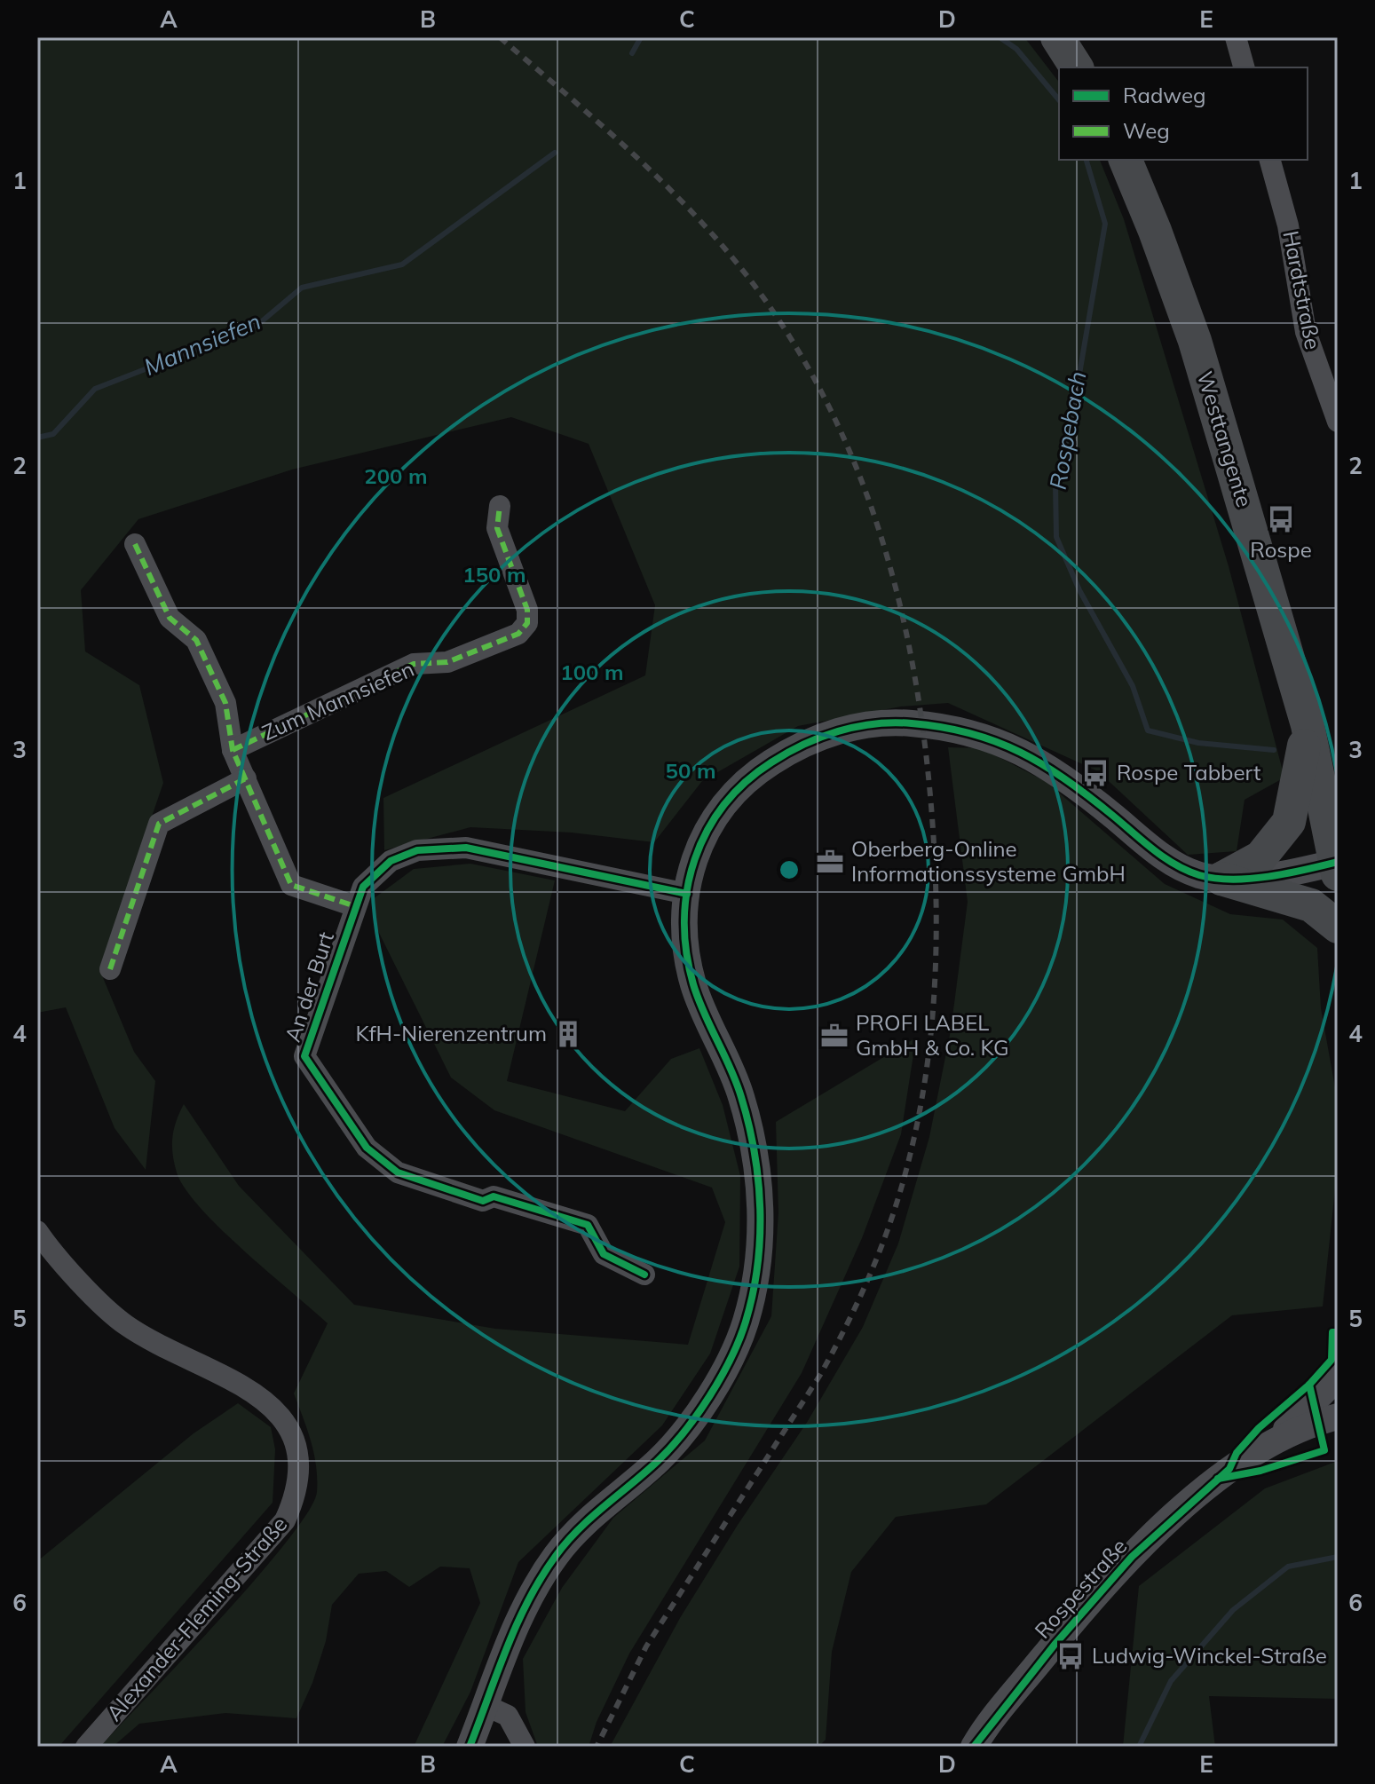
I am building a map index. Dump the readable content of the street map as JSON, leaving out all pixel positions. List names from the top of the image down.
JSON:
{
  "streets": {
    "main road": ["Westtangente"],
    "street": [
      "Hardtstraße",
      "Zum Mannsiefen",
      "An der Burt",
      "Rospestraße",
      "Alexander-Fleming-Straße"
    ]
  },
  "crossings": [
    ["Zum Mannsiefen", "An der Burt"]
  ],
  "water": ["Mannsiefen", "Rospebach"],
  "places": {
    "bus stop": ["Rospe", "Rospe Tabbert", "Ludwig-Winckel-Straße"],
    "office": ["Oberberg-Online Informationssysteme GmbH", "PROFI LABEL GmbH & Co. KG"],
    "building": ["KfH-Nierenzentrum"]
  },
  "legend": ["Radweg", "Weg"],
  "grid": {
    "columns": [
      "A",
      "B",
      "C",
      "D",
      "E"
    ],
    "rows": [
      "1",
      "2",
      "3",
      "4",
      "5",
      "6"
    ]
  },
  "rings": [
    "200 m",
    "150 m",
    "100 m",
    "50 m"
  ]
}
